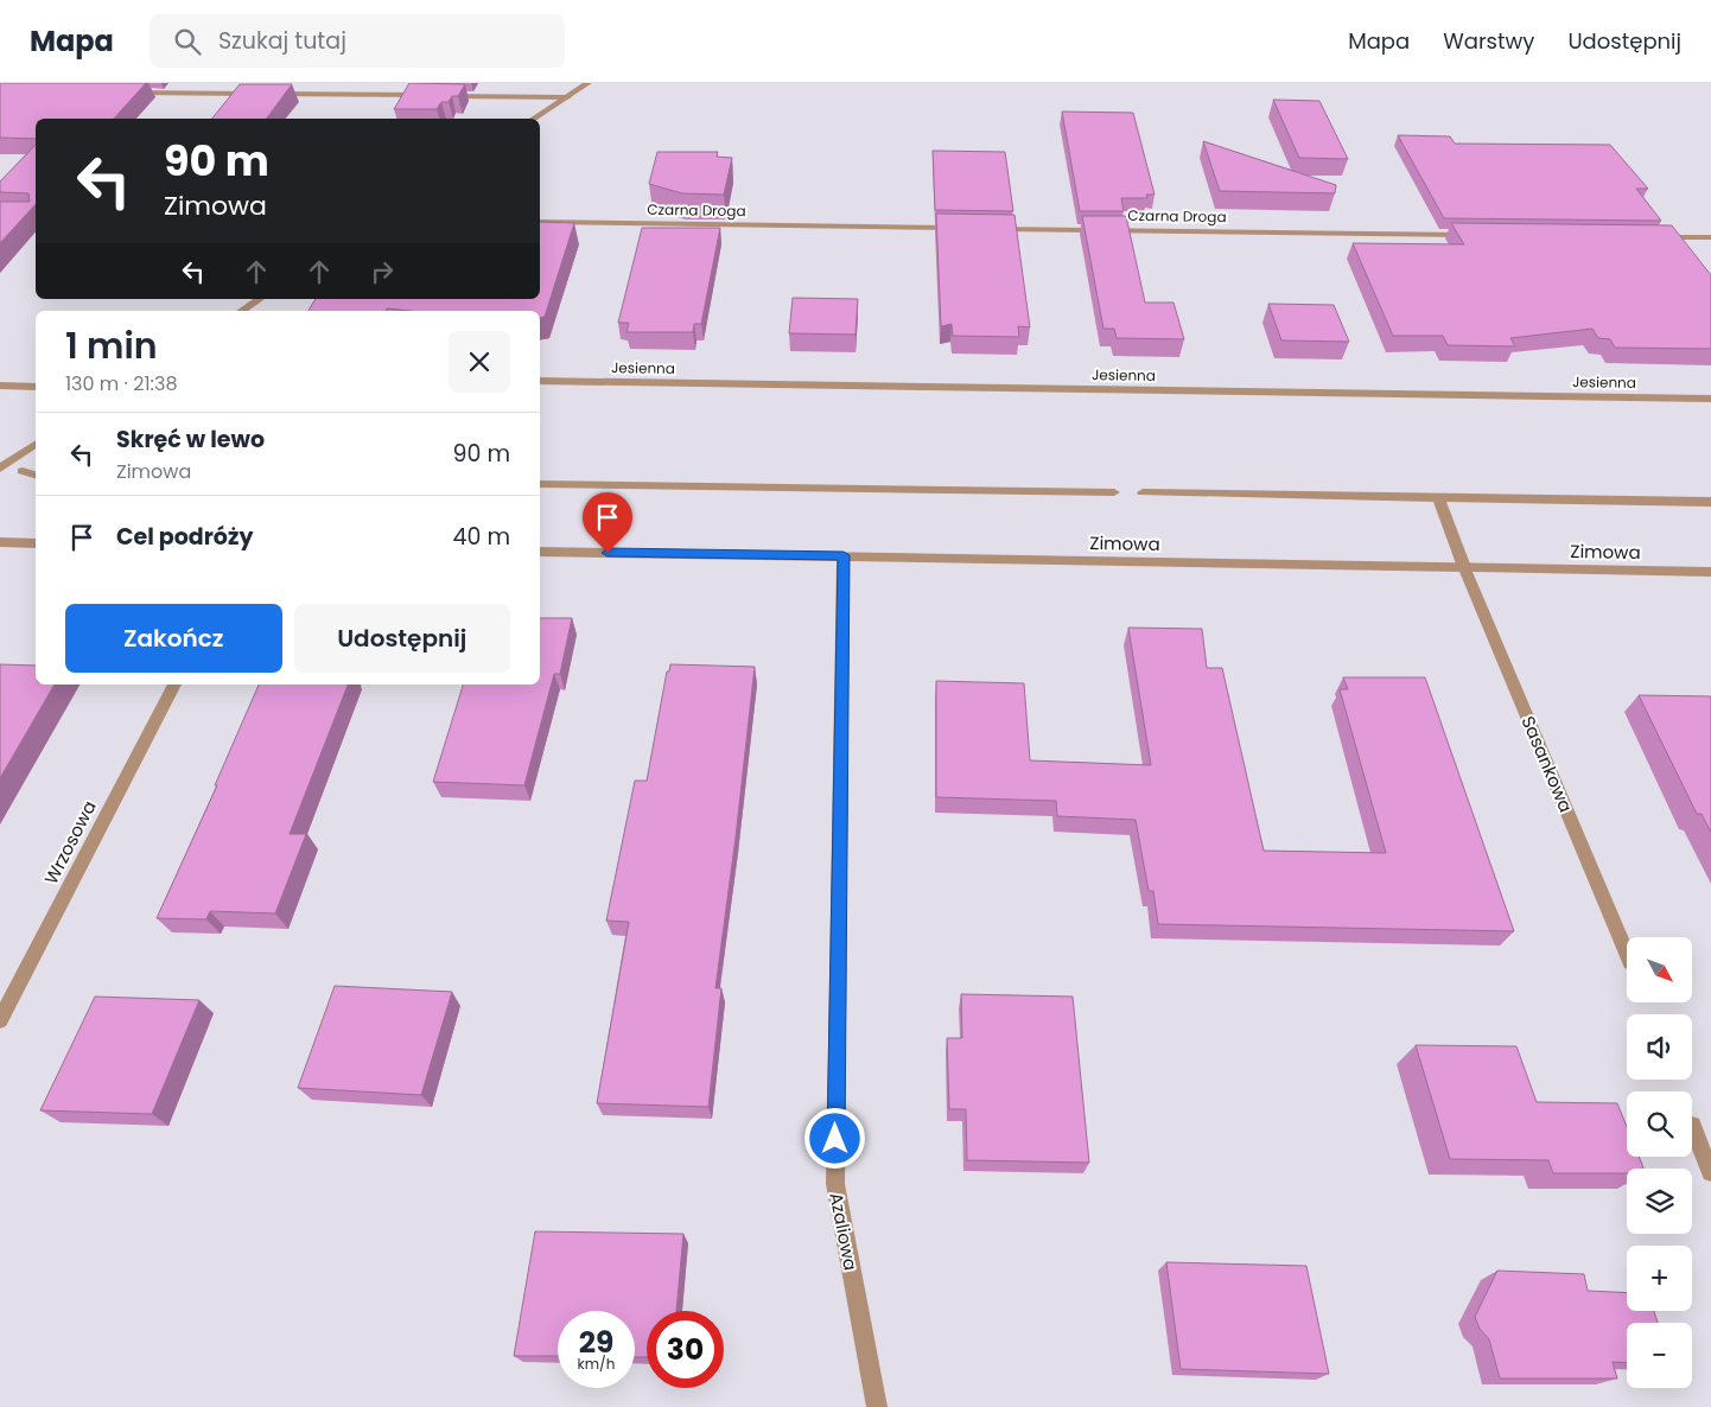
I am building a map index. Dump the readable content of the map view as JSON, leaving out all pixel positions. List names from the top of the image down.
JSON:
{
  "streets": {
    "street": [
      "Czarna Droga",
      "Jesienna",
      "Zimowa",
      "Sasankowa",
      "Wrzosowa",
      "Azaliowa"
    ]
  },
  "crossings": [
    ["Zimowa", "Sasankowa"],
    ["Zimowa", "Azaliowa"]
  ],
  "north": "bottom right",
  "page": {
    "header": "Mapa",
    "search": "Szukaj tutaj",
    "nav": ["Mapa", "Warstwy", "Udostępnij"],
    "turn": ["90 m", "Zimowa"],
    "heading": ["1 min", "130 m · 21:38"],
    "list": [
      {
        "name": "Skręć w lewo",
        "note": "Zimowa",
        "value": "90 m"
      },
      {
        "name": "Cel podróży",
        "value": "40 m"
      }
    ],
    "buttons": ["Zakończ", "Udostępnij"],
    "map_buttons": ["+", "−"],
    "speed": "29 km/h",
    "limit": "30"
  }
}
